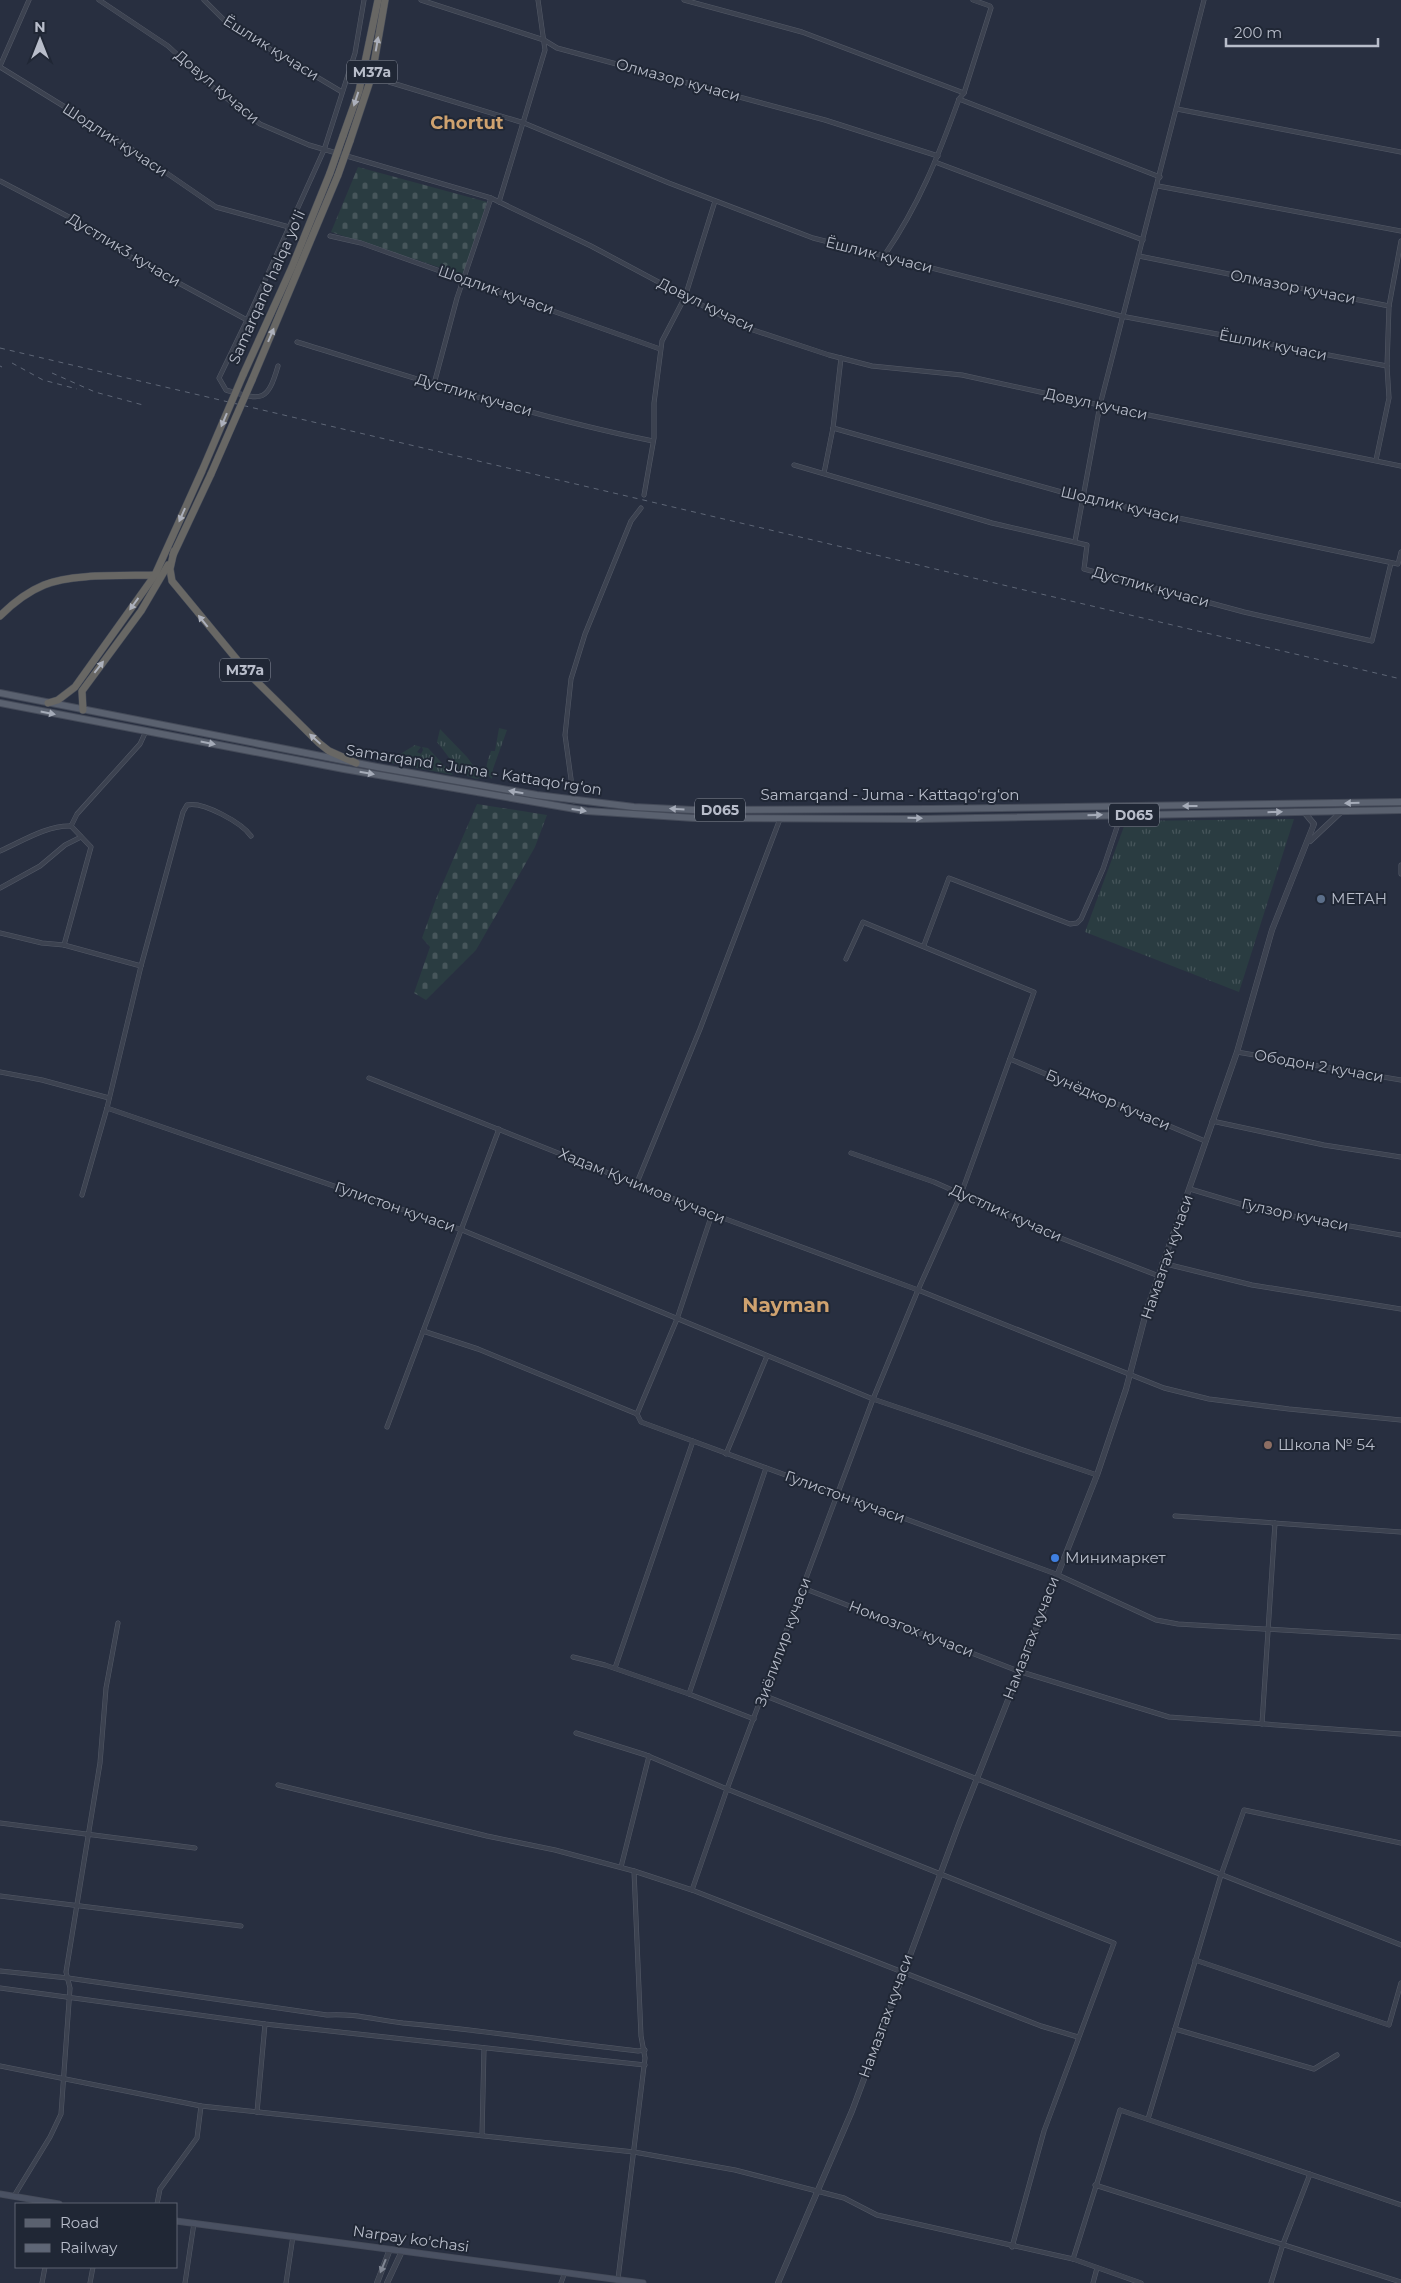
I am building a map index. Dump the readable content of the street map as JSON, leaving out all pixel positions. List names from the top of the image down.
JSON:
{
  "streets": {
    "highway": ["M37a", "Samarqand halqa yoʻli"],
    "main road": ["Samarqand - Juma - Kattaqo‘rg‘on", "D065", "Narpay ko'chasi"],
    "street": [
      "Ёшлик кучаси",
      "Олмазор кучаси",
      "Довул кучаси",
      "Шодлик кучаси",
      "Дустлик3 кучаси",
      "Дустлик кучаси",
      "Ободон 2 кучаси",
      "Бунёдкор кучаси",
      "Хадам Кучимов кучаси",
      "Гулистон кучаси",
      "Гулзор кучаси",
      "Намазгах кучаси",
      "Номозгох кучаси",
      "Зиёлилир кучаси"
    ]
  },
  "crossings": [
    ["M37a", "Samarqand halqa yoʻli"],
    ["M37a", "Samarqand - Juma - Kattaqo‘rg‘on"],
    ["Шодлик кучаси", "Дустлик кучаси"],
    ["Samarqand halqa yoʻli", "Samarqand - Juma - Kattaqo‘rg‘on"],
    ["Дустлик кучаси", "Намазгах кучаси"],
    ["Дустлик кучаси", "Зиёлилир кучаси"],
    ["Ободон 2 кучаси", "Намазгах кучаси"],
    ["Бунёдкор кучаси", "Намазгах кучаси"],
    ["Бунёдкор кучаси", "Зиёлилир кучаси"],
    ["Хадам Кучимов кучаси", "Намазгах кучаси"],
    ["Хадам Кучимов кучаси", "Зиёлилир кучаси"],
    ["Гулистон кучаси", "Намазгах кучаси"],
    ["Гулистон кучаси", "Зиёлилир кучаси"],
    ["Гулзор кучаси", "Намазгах кучаси"],
    ["Намазгах кучаси", "Номозгох кучаси"],
    ["Номозгох кучаси", "Зиёлилир кучаси"]
  ],
  "districts": ["Chortut", "Nayman"],
  "places": ["МЕТАН", "Школа № 54", "Минимаркет"],
  "legend": ["Road", "Railway"],
  "scale_bar": "200 m",
  "north": "top"
}
